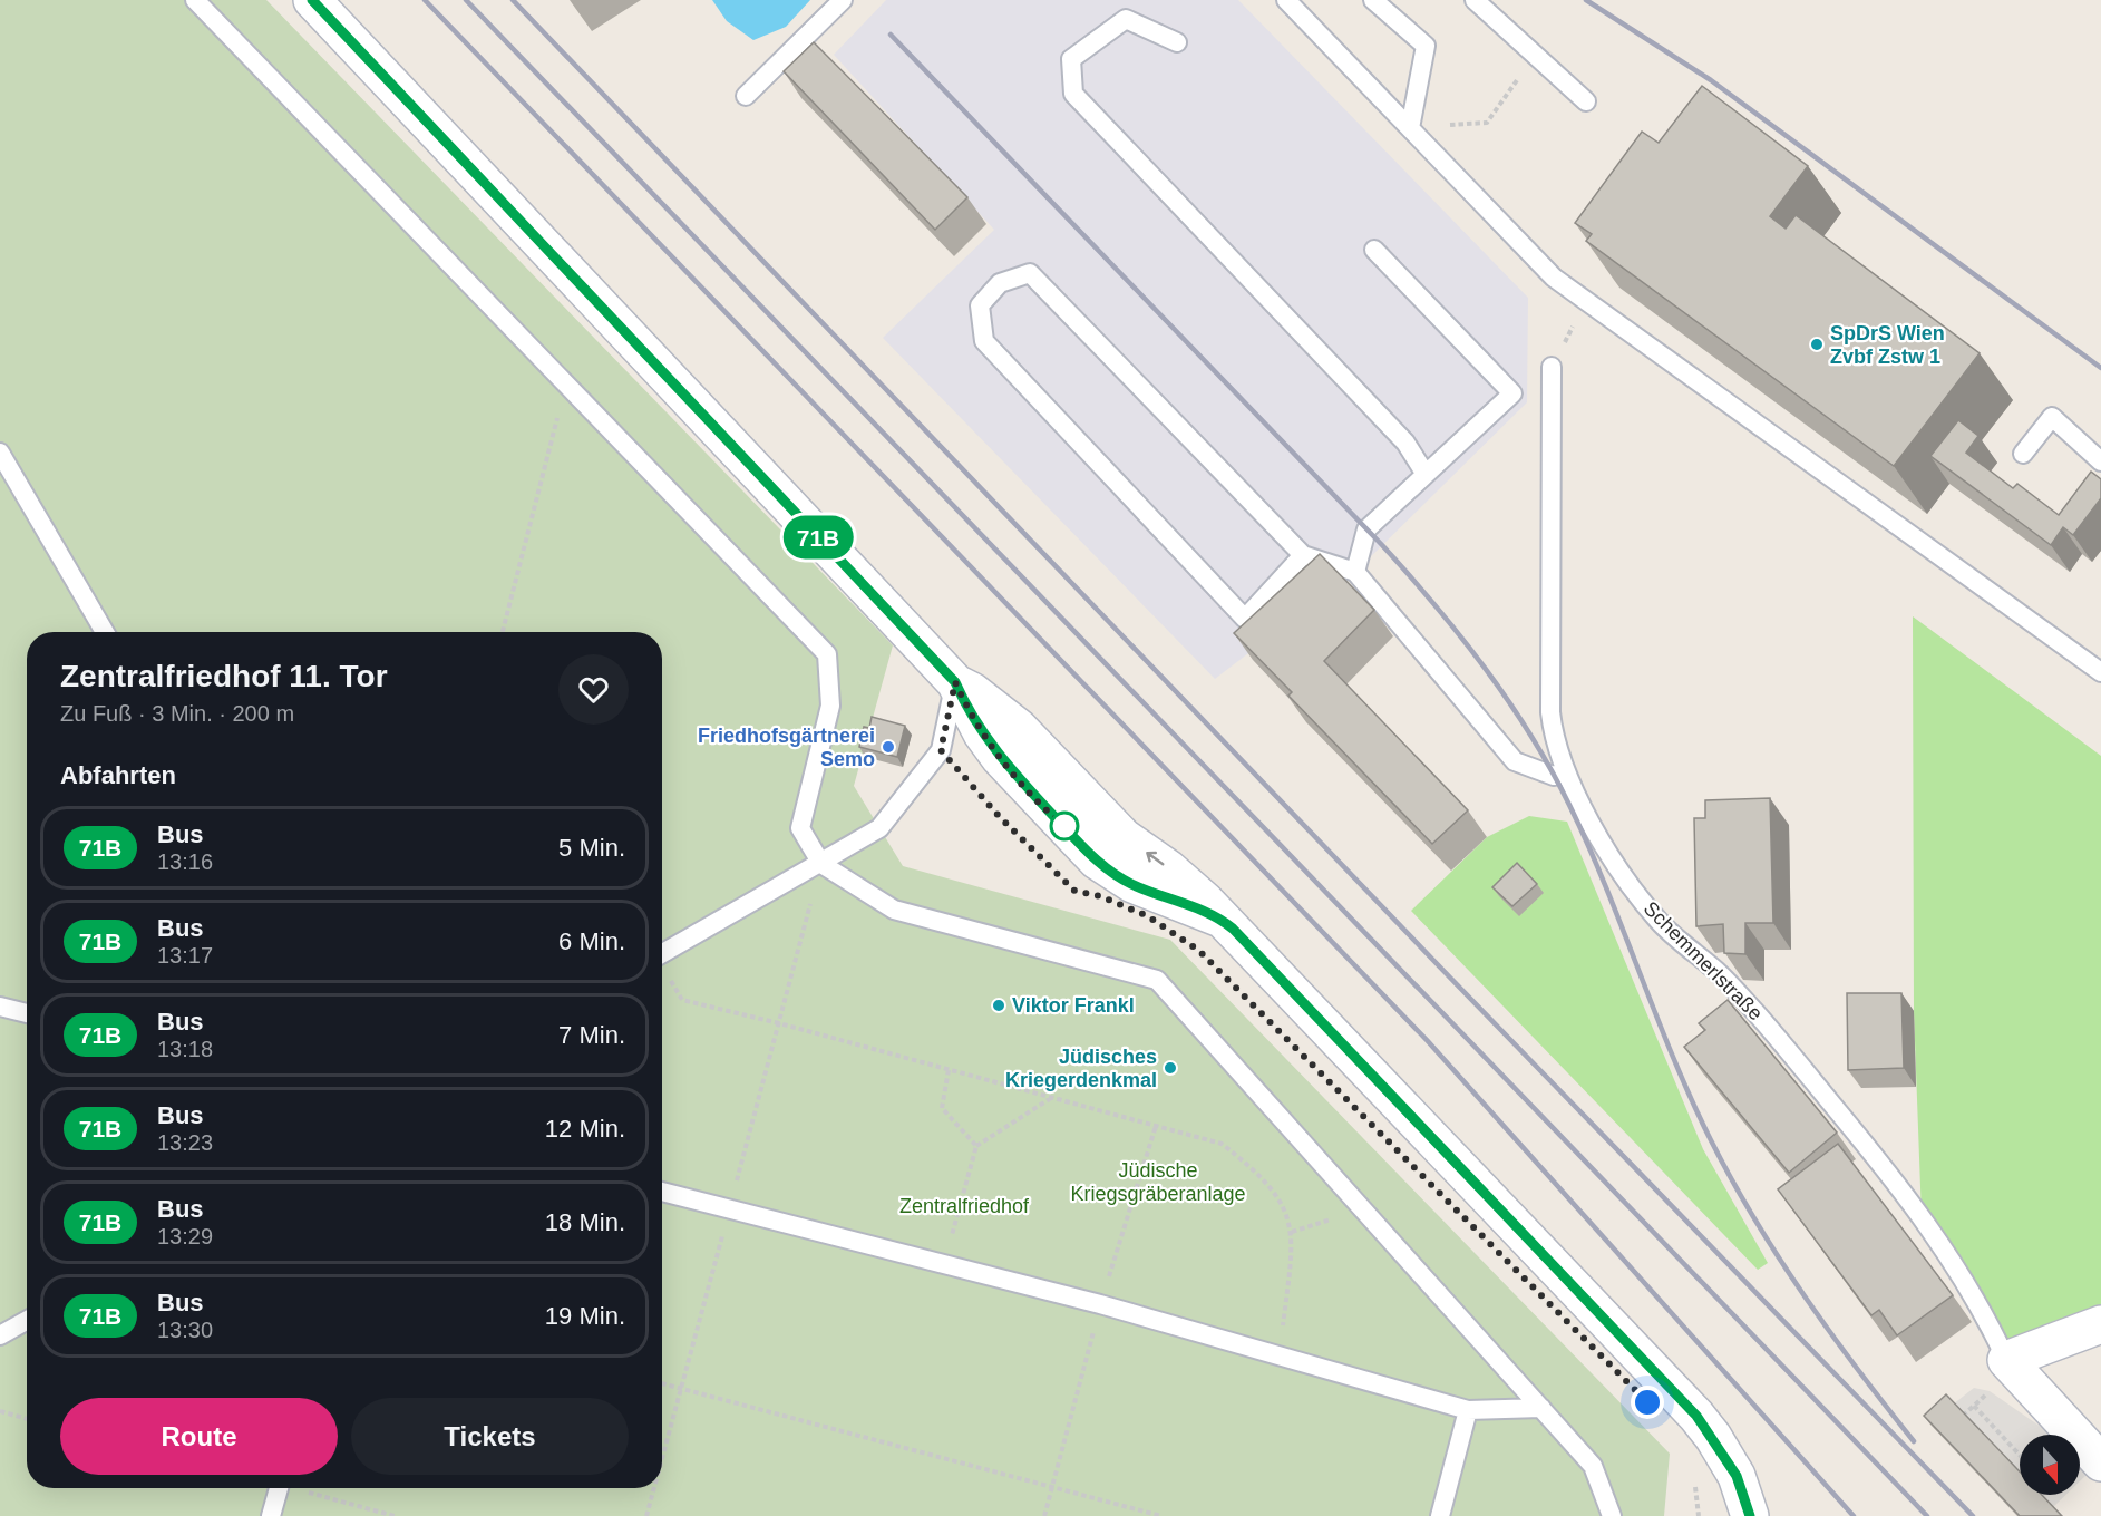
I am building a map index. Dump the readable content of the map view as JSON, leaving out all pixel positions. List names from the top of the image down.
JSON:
{
  "streets": {
    "street": ["Schemmerlstraße"]
  },
  "parks": ["Jüdische Kriegsgräberanlage", "Zentralfriedhof"],
  "places": [
    "SpDrS Wien Zvbf Zstw 1",
    "Friedhofsgärtnerei Semo",
    "Viktor Frankl",
    "Jüdisches Kriegerdenkmal"
  ],
  "lines": ["bus line 71B"],
  "north": "bottom",
  "page": {
    "on_map": "71B",
    "heading": [
      ["Zentralfriedhof 11. Tor", "Zu Fuß · 3 Min. · 200 m"],
      "Abfahrten"
    ],
    "list": [
      {
        "mark": "71B",
        "name": "Bus",
        "note": "13:16",
        "value": "5 Min."
      },
      {
        "mark": "71B",
        "name": "Bus",
        "note": "13:17",
        "value": "6 Min."
      },
      {
        "mark": "71B",
        "name": "Bus",
        "note": "13:18",
        "value": "7 Min."
      },
      {
        "mark": "71B",
        "name": "Bus",
        "note": "13:23",
        "value": "12 Min."
      },
      {
        "mark": "71B",
        "name": "Bus",
        "note": "13:29",
        "value": "18 Min."
      },
      {
        "mark": "71B",
        "name": "Bus",
        "note": "13:30",
        "value": "19 Min."
      }
    ],
    "buttons": ["Route", "Tickets"]
  }
}
